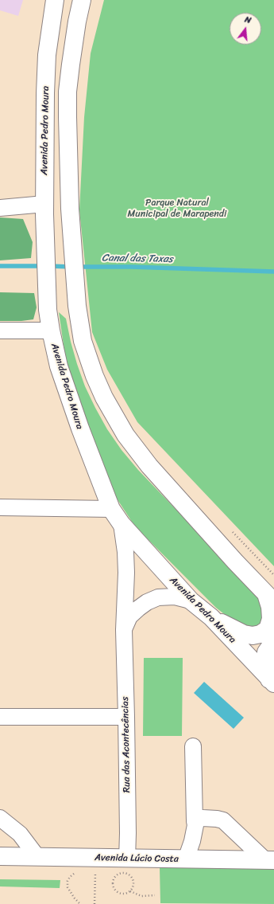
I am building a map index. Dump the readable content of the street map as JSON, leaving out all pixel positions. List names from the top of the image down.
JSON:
{
  "streets": {
    "main road": ["Avenida Pedro Moura", "Avenida Lúcio Costa"],
    "street": ["Rua das Acontecências"]
  },
  "crossings": [
    ["Avenida Pedro Moura", "Rua das Acontecências"],
    ["Rua das Acontecências", "Avenida Lúcio Costa"]
  ],
  "water": ["Canal das Taxas"],
  "parks": ["Parque Natural Municipal de Marapendi"],
  "north": "top"
}
